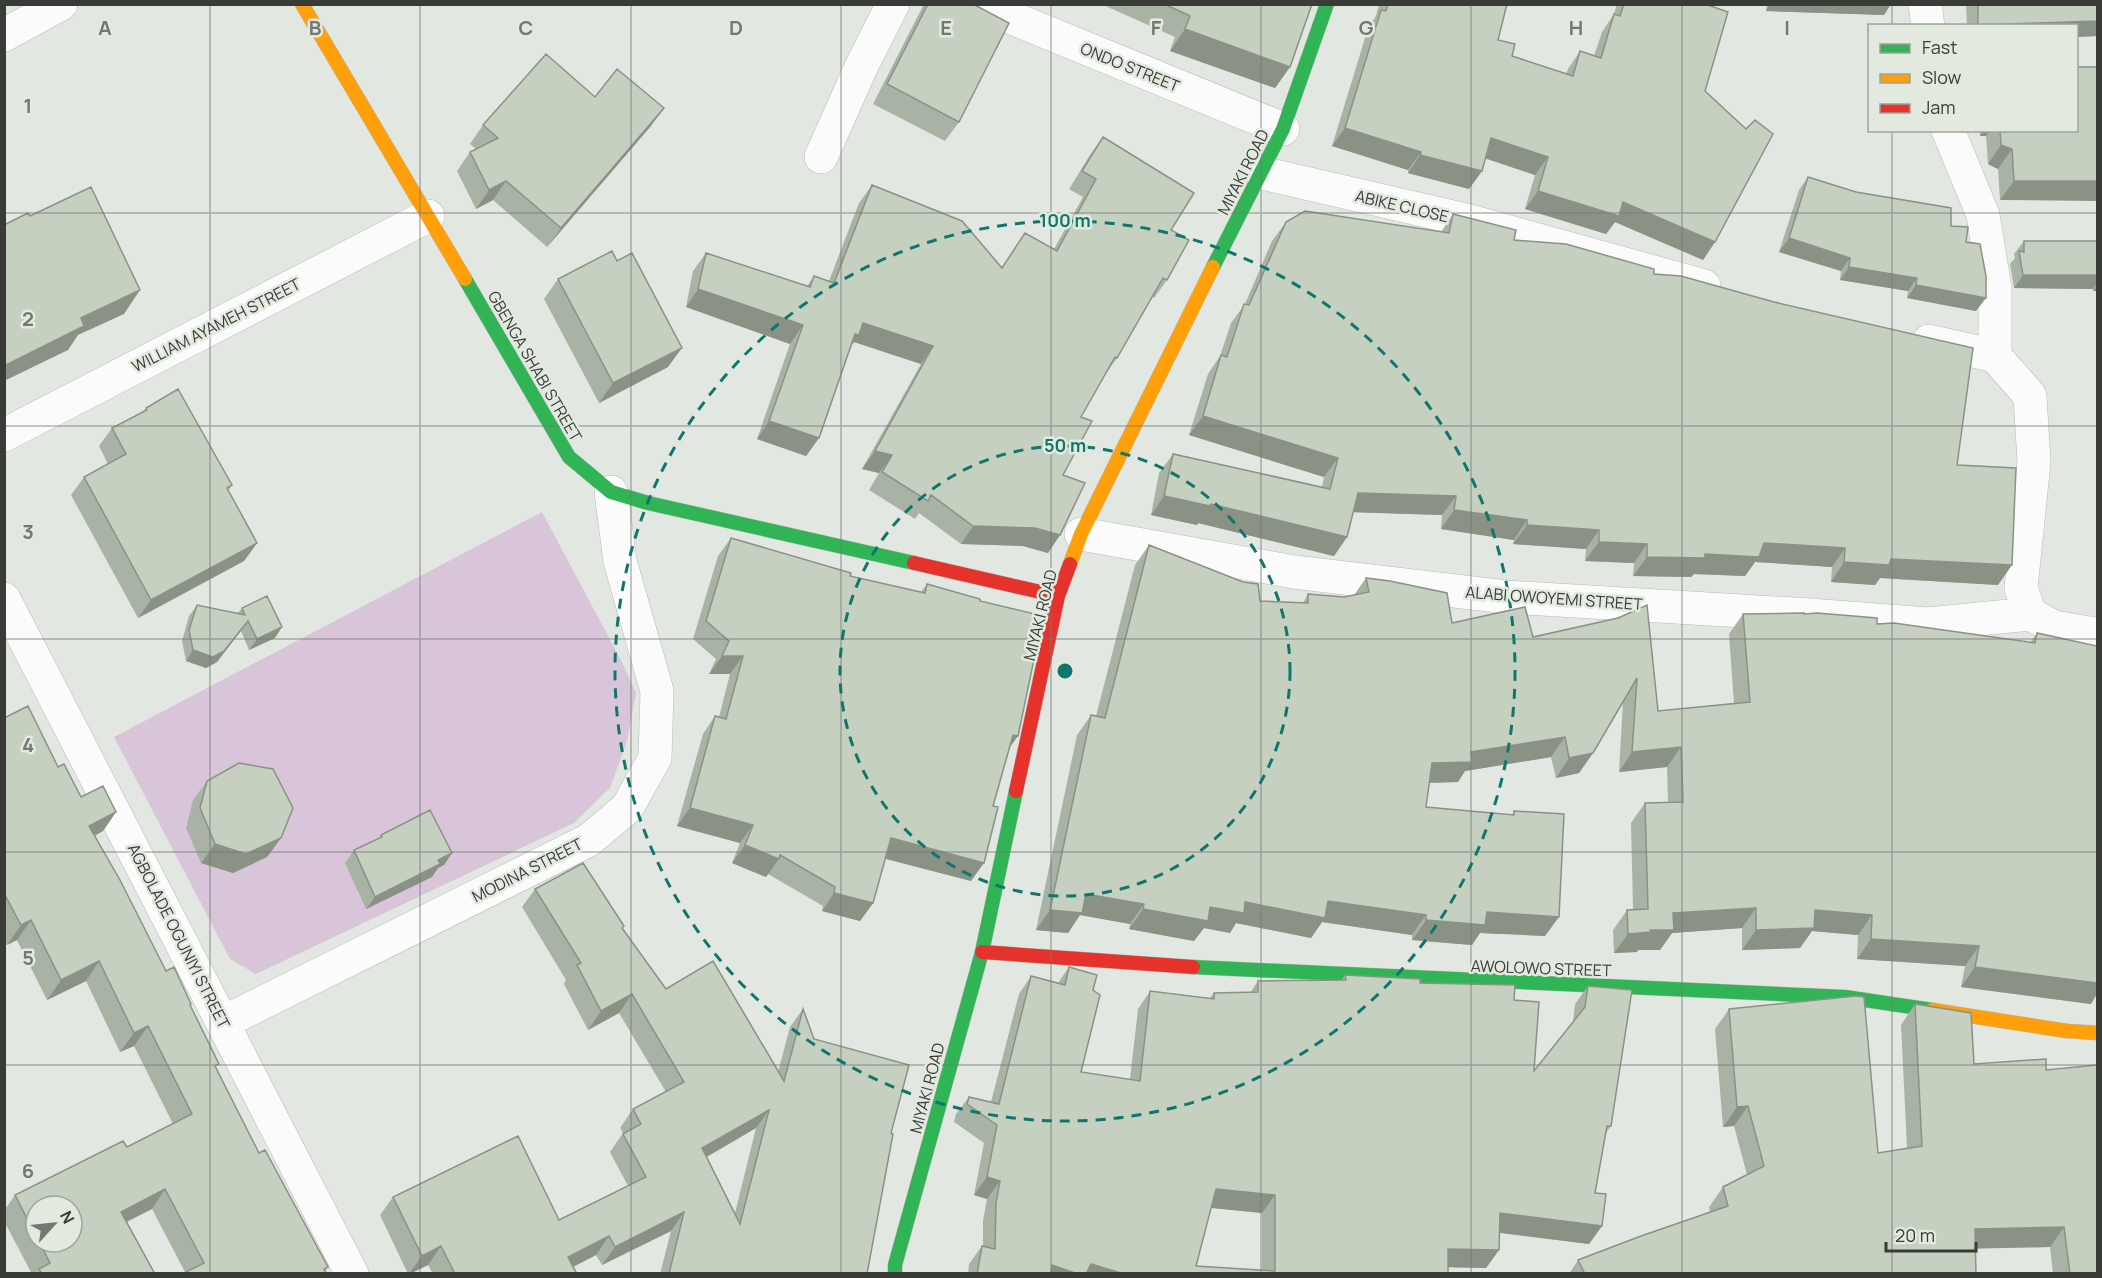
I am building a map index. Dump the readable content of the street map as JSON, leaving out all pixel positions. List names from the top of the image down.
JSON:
{
  "streets": {
    "street": [
      "ONDO STREET",
      "MIYAKI ROAD",
      "ABIKE CLOSE",
      "WILLIAM AYAMEH STREET",
      "GBENGA SHABI STREET",
      "ALABI OWOYEMI STREET",
      "MODINA STREET",
      "AGBOLADE OGUNIYI STREET",
      "AWOLOWO STREET"
    ]
  },
  "crossings": [
    ["ONDO STREET", "MIYAKI ROAD"],
    ["MIYAKI ROAD", "ABIKE CLOSE"],
    ["MIYAKI ROAD", "GBENGA SHABI STREET"],
    ["MIYAKI ROAD", "ALABI OWOYEMI STREET"],
    ["MIYAKI ROAD", "AWOLOWO STREET"],
    ["WILLIAM AYAMEH STREET", "GBENGA SHABI STREET"],
    ["GBENGA SHABI STREET", "MODINA STREET"],
    ["MODINA STREET", "AGBOLADE OGUNIYI STREET"]
  ],
  "legend": ["Fast", "Slow", "Jam"],
  "scale_bar": "20 m",
  "north": "top right",
  "grid": {
    "columns": [
      "A",
      "B",
      "C",
      "D",
      "E",
      "F",
      "G",
      "H",
      "I"
    ],
    "rows": [
      "1",
      "2",
      "3",
      "4",
      "5",
      "6"
    ]
  },
  "rings": ["100 m", "50 m"]
}
